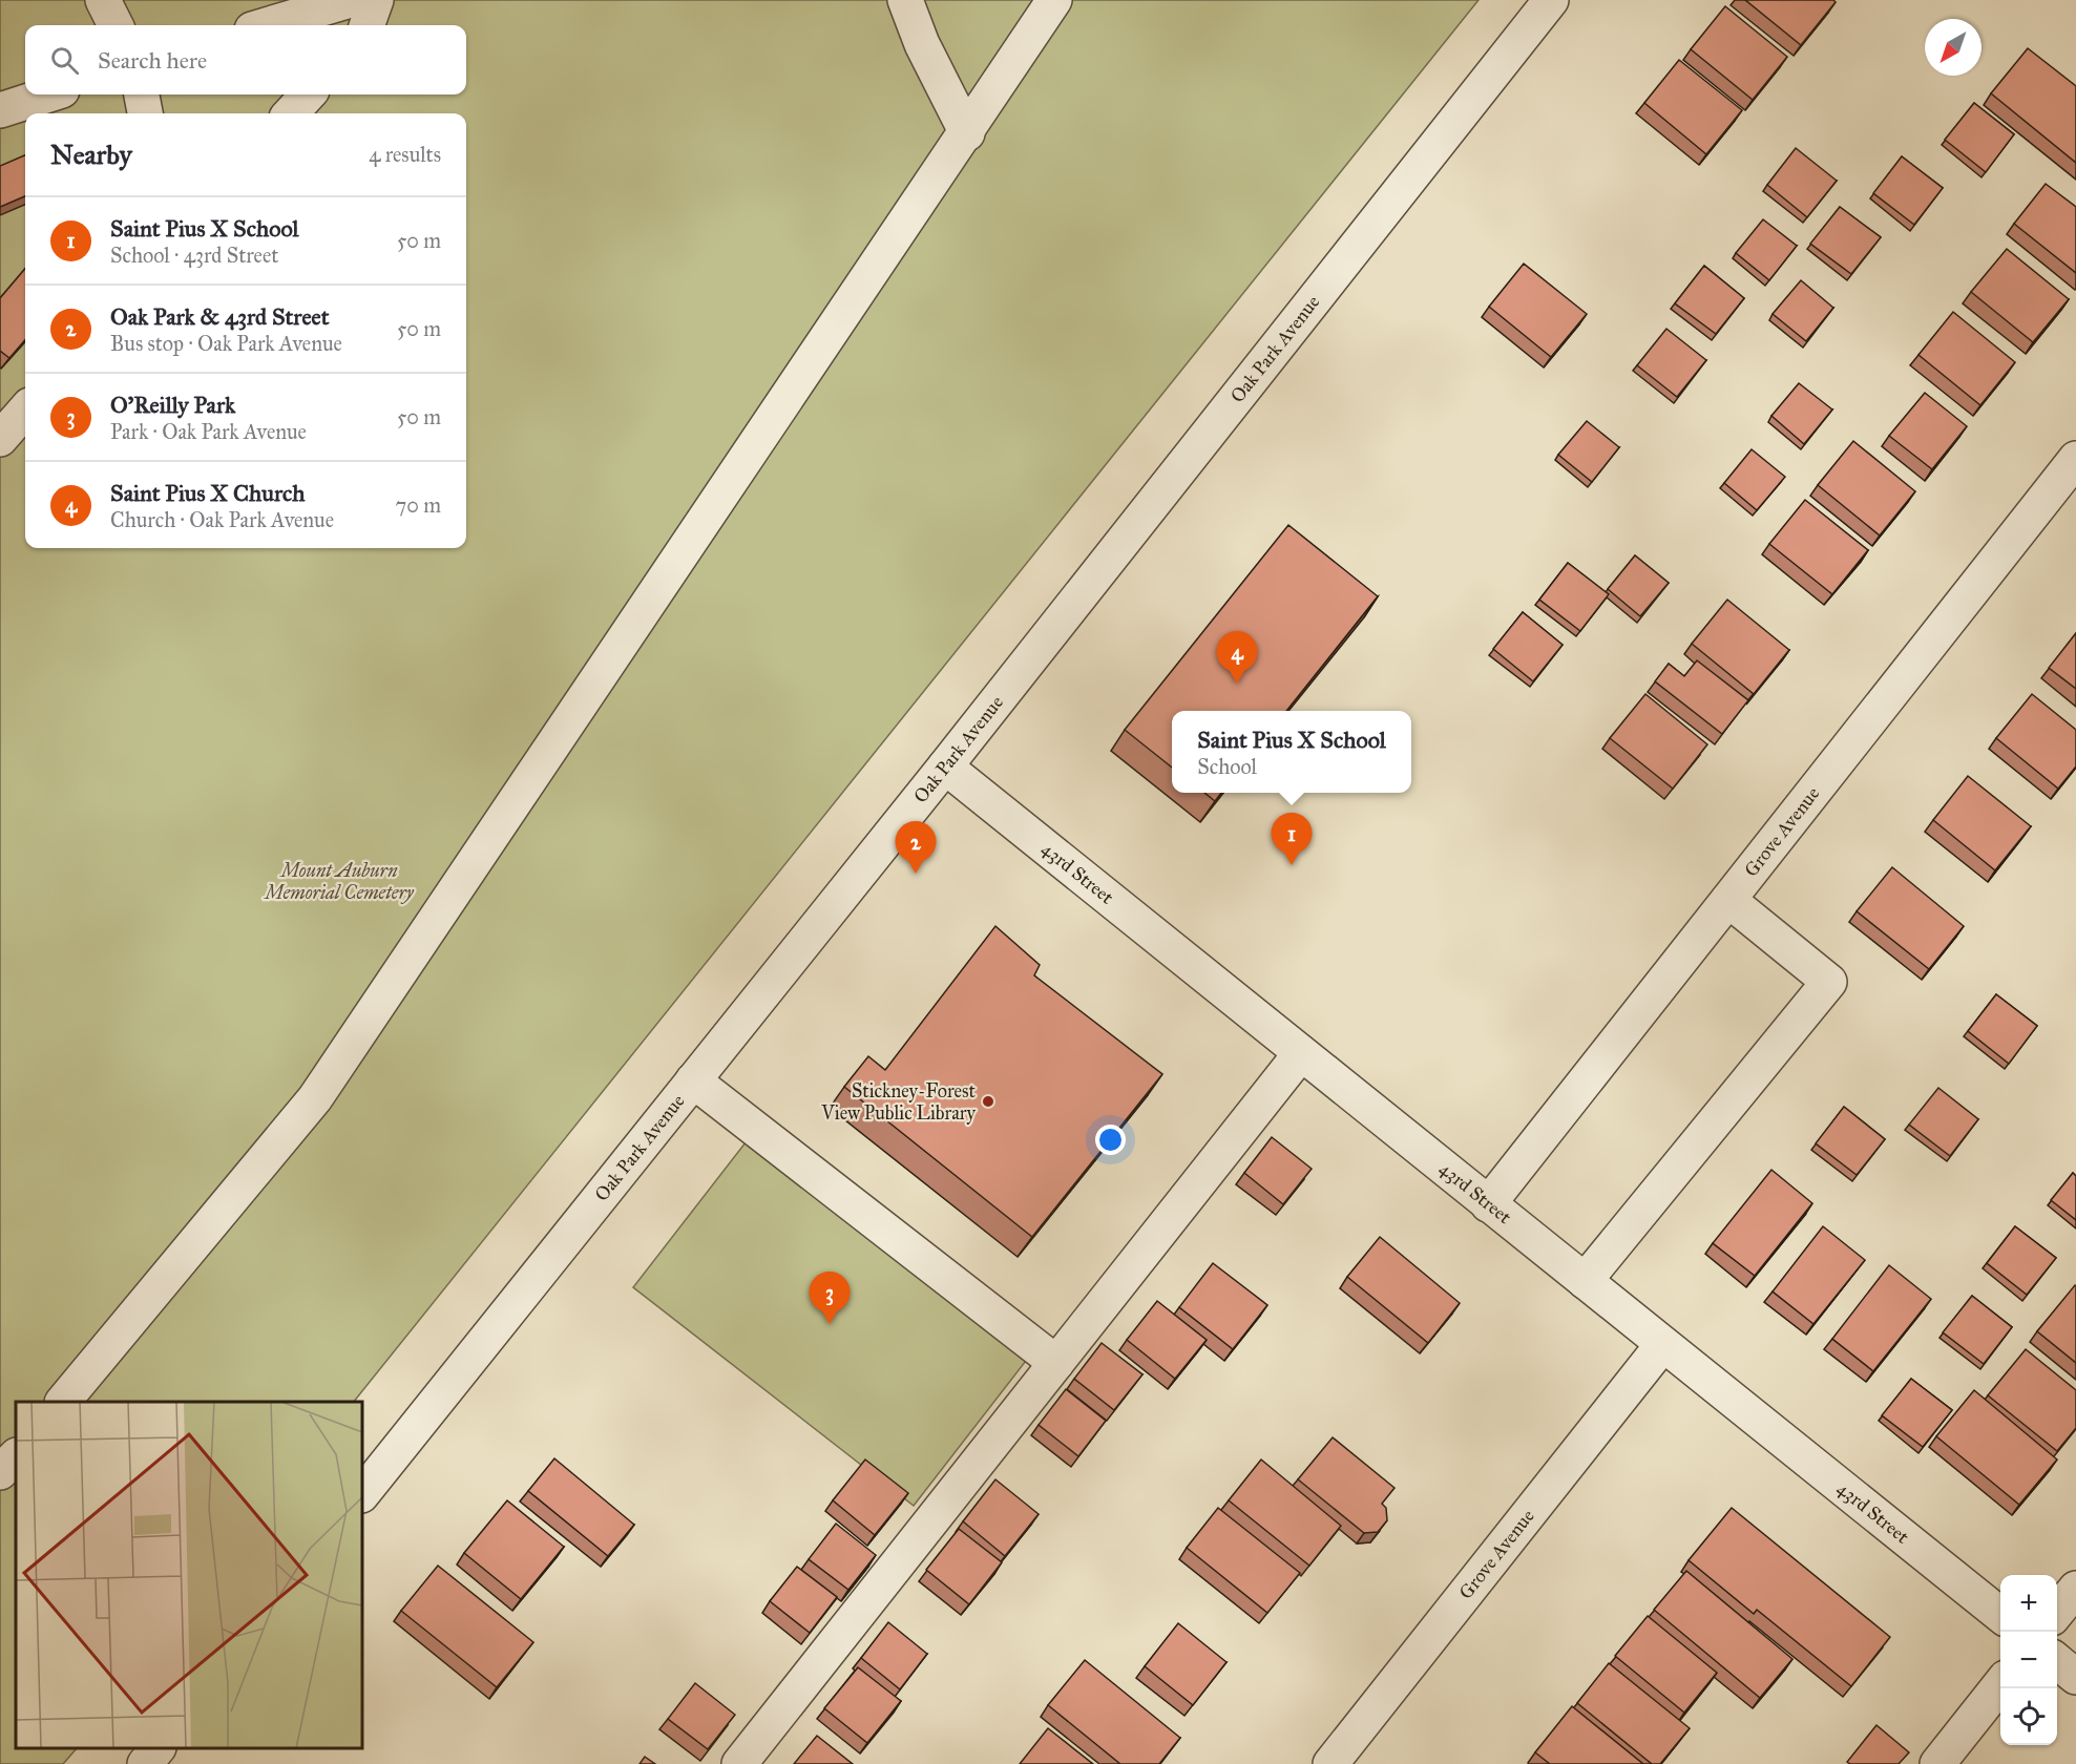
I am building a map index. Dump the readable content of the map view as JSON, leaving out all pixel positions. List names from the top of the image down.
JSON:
{
  "streets": {
    "street": ["Oak Park Avenue", "Grove Avenue", "43rd Street"]
  },
  "crossings": [
    ["Oak Park Avenue", "43rd Street"],
    ["Grove Avenue", "43rd Street"]
  ],
  "parks": ["Mount Auburn Memorial Cemetery"],
  "places": ["Stickney-Forest View Public Library"],
  "north": "bottom left",
  "page": {
    "search": "Search here",
    "heading": ["Nearby", "4 results"],
    "list": [
      {
        "mark": "1",
        "name": "Saint Pius X School",
        "note": "School · 43rd Street",
        "value": "50 m"
      },
      {
        "mark": "2",
        "name": "Oak Park & 43rd Street",
        "note": "Bus stop · Oak Park Avenue",
        "value": "50 m"
      },
      {
        "mark": "3",
        "name": "O'Reilly Park",
        "note": "Park · Oak Park Avenue",
        "value": "50 m"
      },
      {
        "mark": "4",
        "name": "Saint Pius X Church",
        "note": "Church · Oak Park Avenue",
        "value": "70 m"
      }
    ],
    "pins": [
      "4",
      "1",
      "2",
      "3"
    ],
    "popup": ["Saint Pius X School", "School"],
    "map_buttons": ["+", "−"]
  }
}
